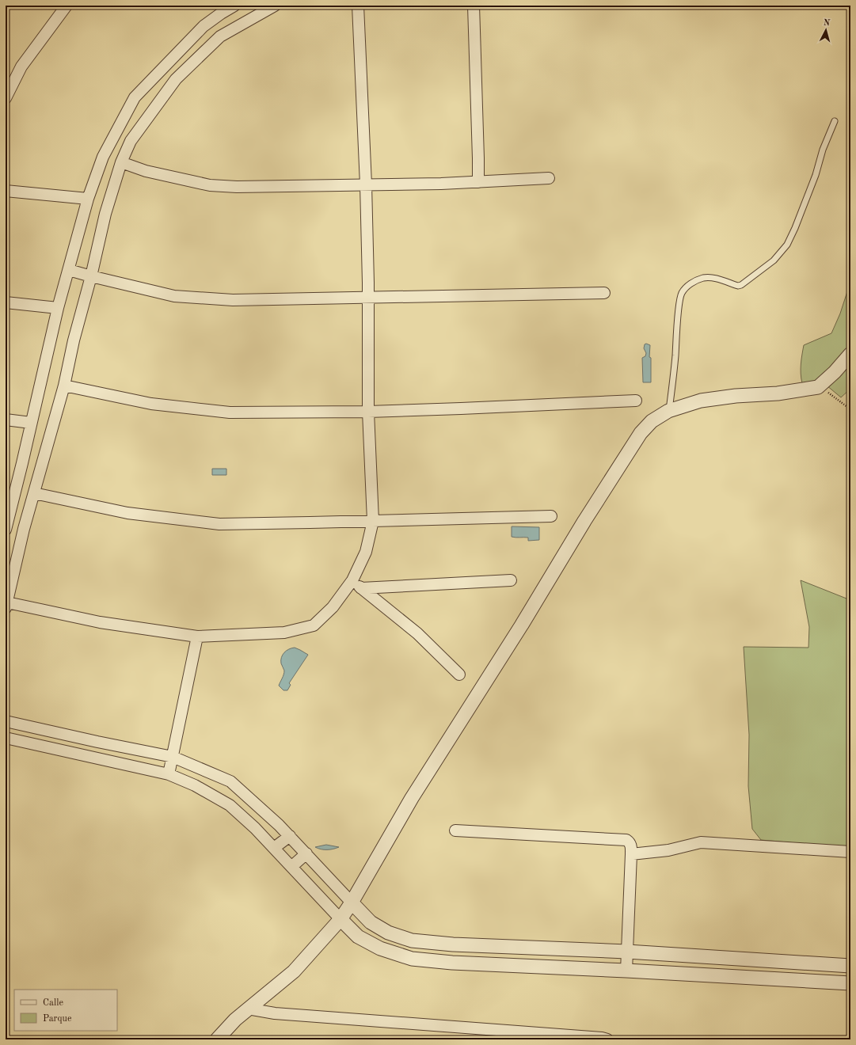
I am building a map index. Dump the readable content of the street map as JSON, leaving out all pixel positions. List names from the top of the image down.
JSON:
{
  "legend": ["Calle", "Parque"],
  "north": "top"
}
